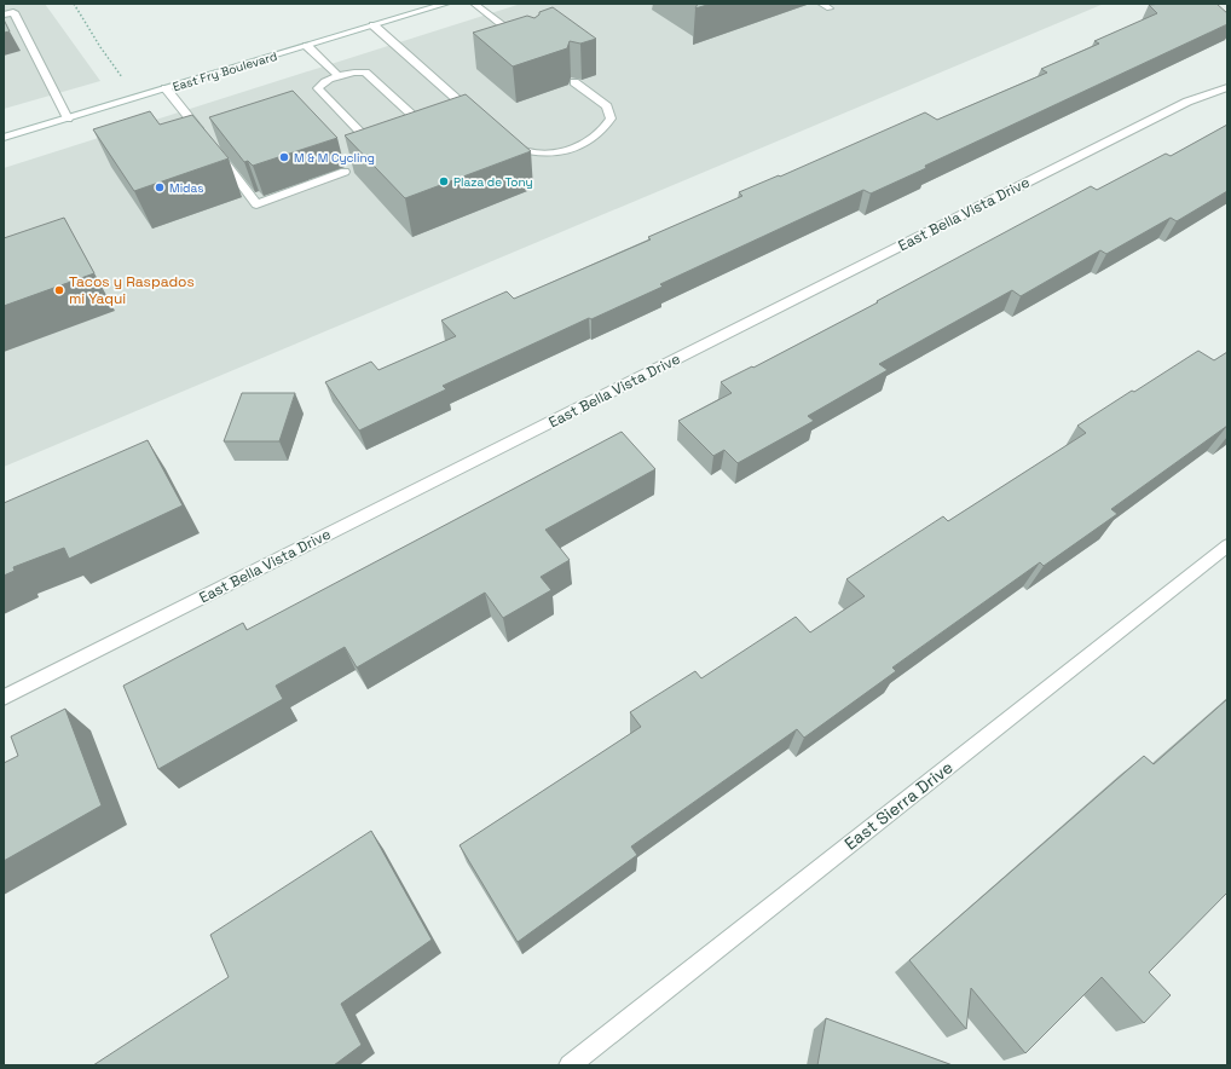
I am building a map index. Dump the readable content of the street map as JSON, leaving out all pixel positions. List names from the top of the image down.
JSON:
{
  "streets": {
    "street": ["East Fry Boulevard", "East Bella Vista Drive", "East Sierra Drive"]
  },
  "places": [
    "M & M Cycling",
    "Plaza de Tony",
    "Midas",
    "Tacos y Raspados mi Yaqui"
  ]
}
